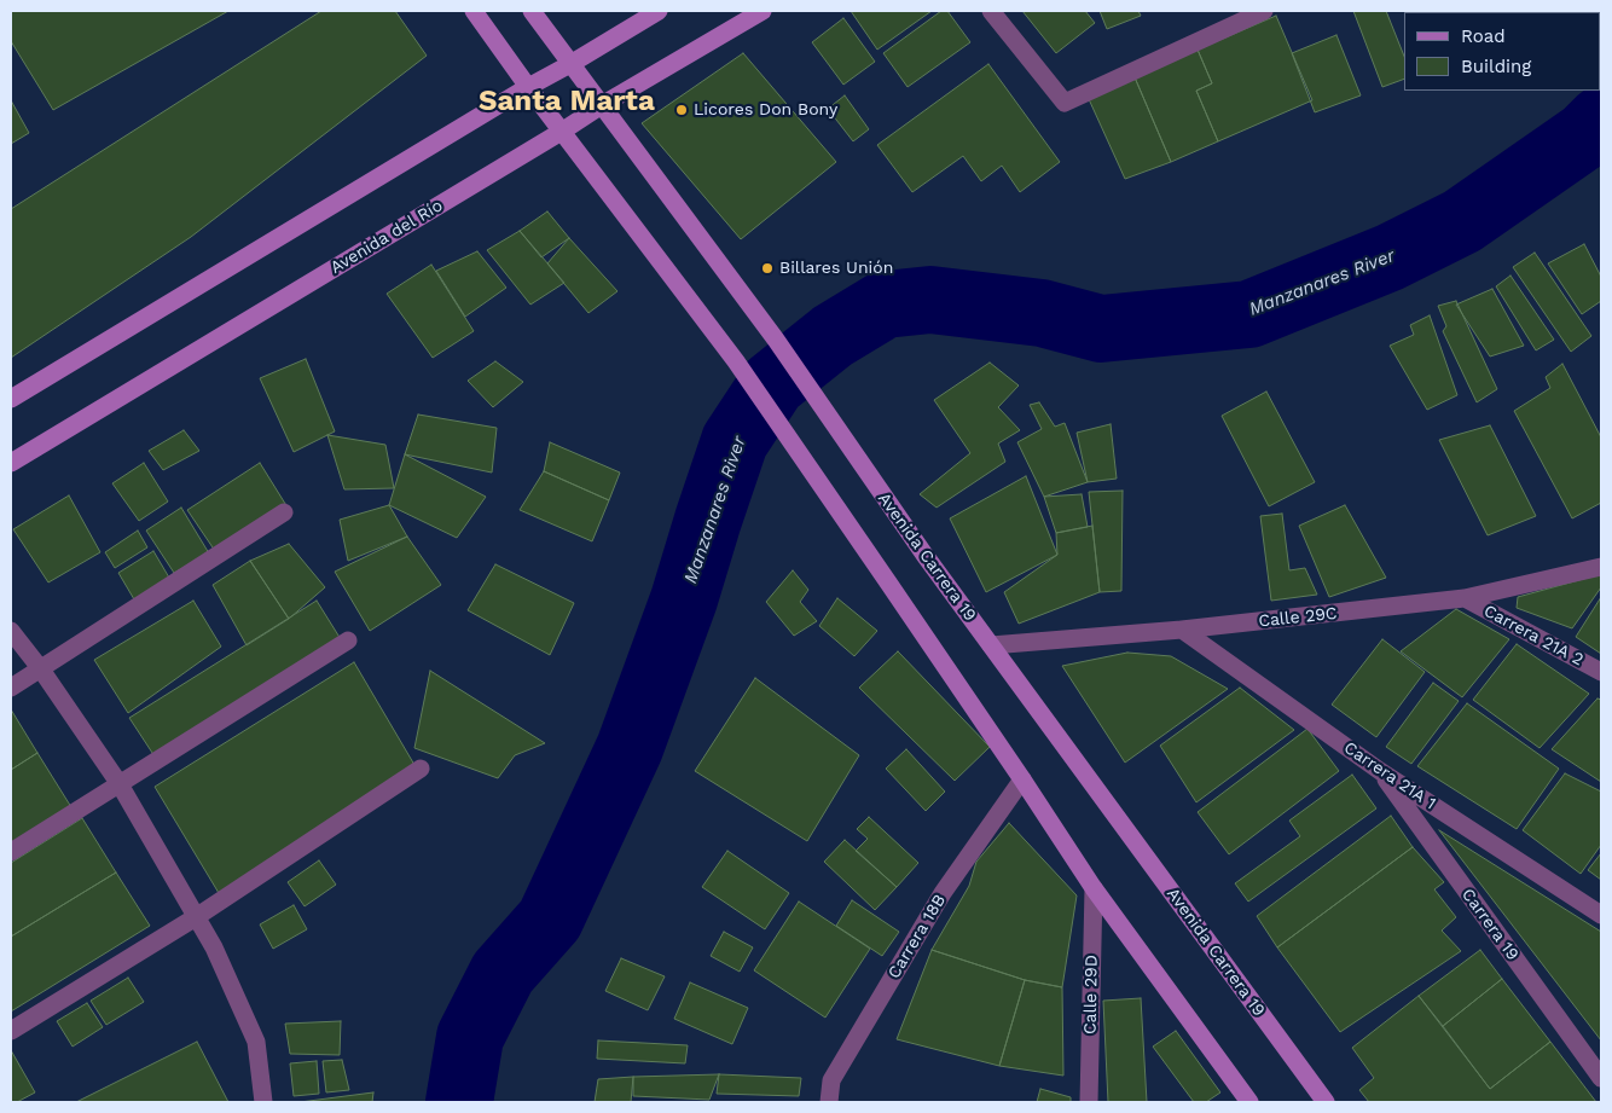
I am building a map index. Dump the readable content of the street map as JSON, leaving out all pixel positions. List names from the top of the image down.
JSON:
{
  "streets": {
    "main road": ["Avenida del Río", "Avenida Carrera 19"],
    "street": [
      "Calle 29C",
      "Carrera 21A 2",
      "Carrera 21A 1",
      "Carrera 19",
      "Carrera 18B",
      "Calle 29D"
    ]
  },
  "crossings": [
    ["Avenida del Río", "Avenida Carrera 19"],
    ["Avenida Carrera 19", "Calle 29C"],
    ["Calle 29C", "Carrera 21A 2"],
    ["Calle 29C", "Carrera 21A 1"],
    ["Carrera 21A 1", "Carrera 19"]
  ],
  "districts": ["Santa Marta"],
  "water": ["Manzanares River"],
  "places": ["Licores Don Bony", "Billares Unión"],
  "legend": ["Road", "Building"]
}
